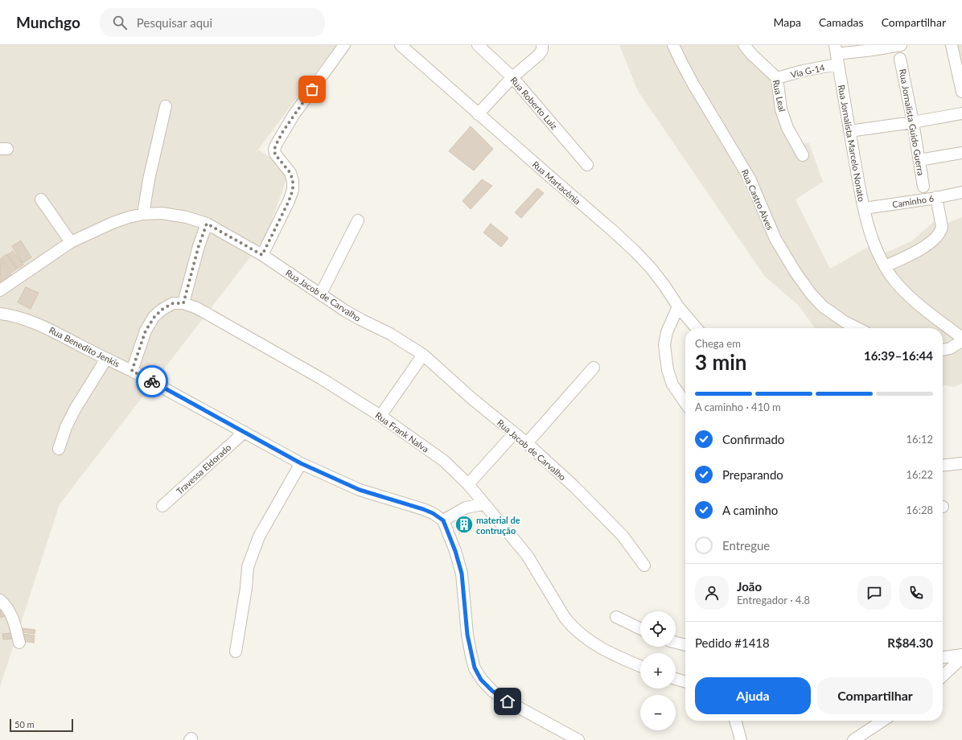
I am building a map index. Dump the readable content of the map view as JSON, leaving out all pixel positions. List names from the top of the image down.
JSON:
{
  "streets": {
    "street": [
      "Via G-14",
      "Rua Leal",
      "Rua Roberto Luiz",
      "Rua Jornalista Guido Guerra",
      "Rua Jornalista Marcelo Nonato",
      "Rua Martacênia",
      "Rua Castro Alves",
      "Caminho 6",
      "Rua Jacob de Carvalho",
      "Rua Benedito Jenkis",
      "Rua Frank Nalva",
      "Travessa Eldorado"
    ]
  },
  "crossings": [
    ["Via G-14", "Rua Leal"],
    ["Via G-14", "Rua Jornalista Marcelo Nonato"],
    ["Rua Jornalista Marcelo Nonato", "Caminho 6"],
    ["Rua Benedito Jenkis", "Travessa Eldorado"]
  ],
  "places": {
    "building": ["material de contrução"]
  },
  "scale_bar": "50 m",
  "page": {
    "header": "Munchgo",
    "search": "Pesquisar aqui",
    "nav": ["Mapa", "Camadas", "Compartilhar"],
    "heading": ["3 min", "Chega em", "16:39–16:44"],
    "panel": [
      "João",
      "Entregador · 4.8",
      "Pedido #1418",
      "R$84.30"
    ],
    "bar": "A caminho · 410 m",
    "list": [
      ["Confirmado", "16:12"],
      ["Preparando", "16:22"],
      ["A caminho", "16:28"],
      "Entregue"
    ],
    "map_buttons": ["+", "−"],
    "buttons": ["Ajuda", "Compartilhar"],
    "scale": "50 m"
  }
}
